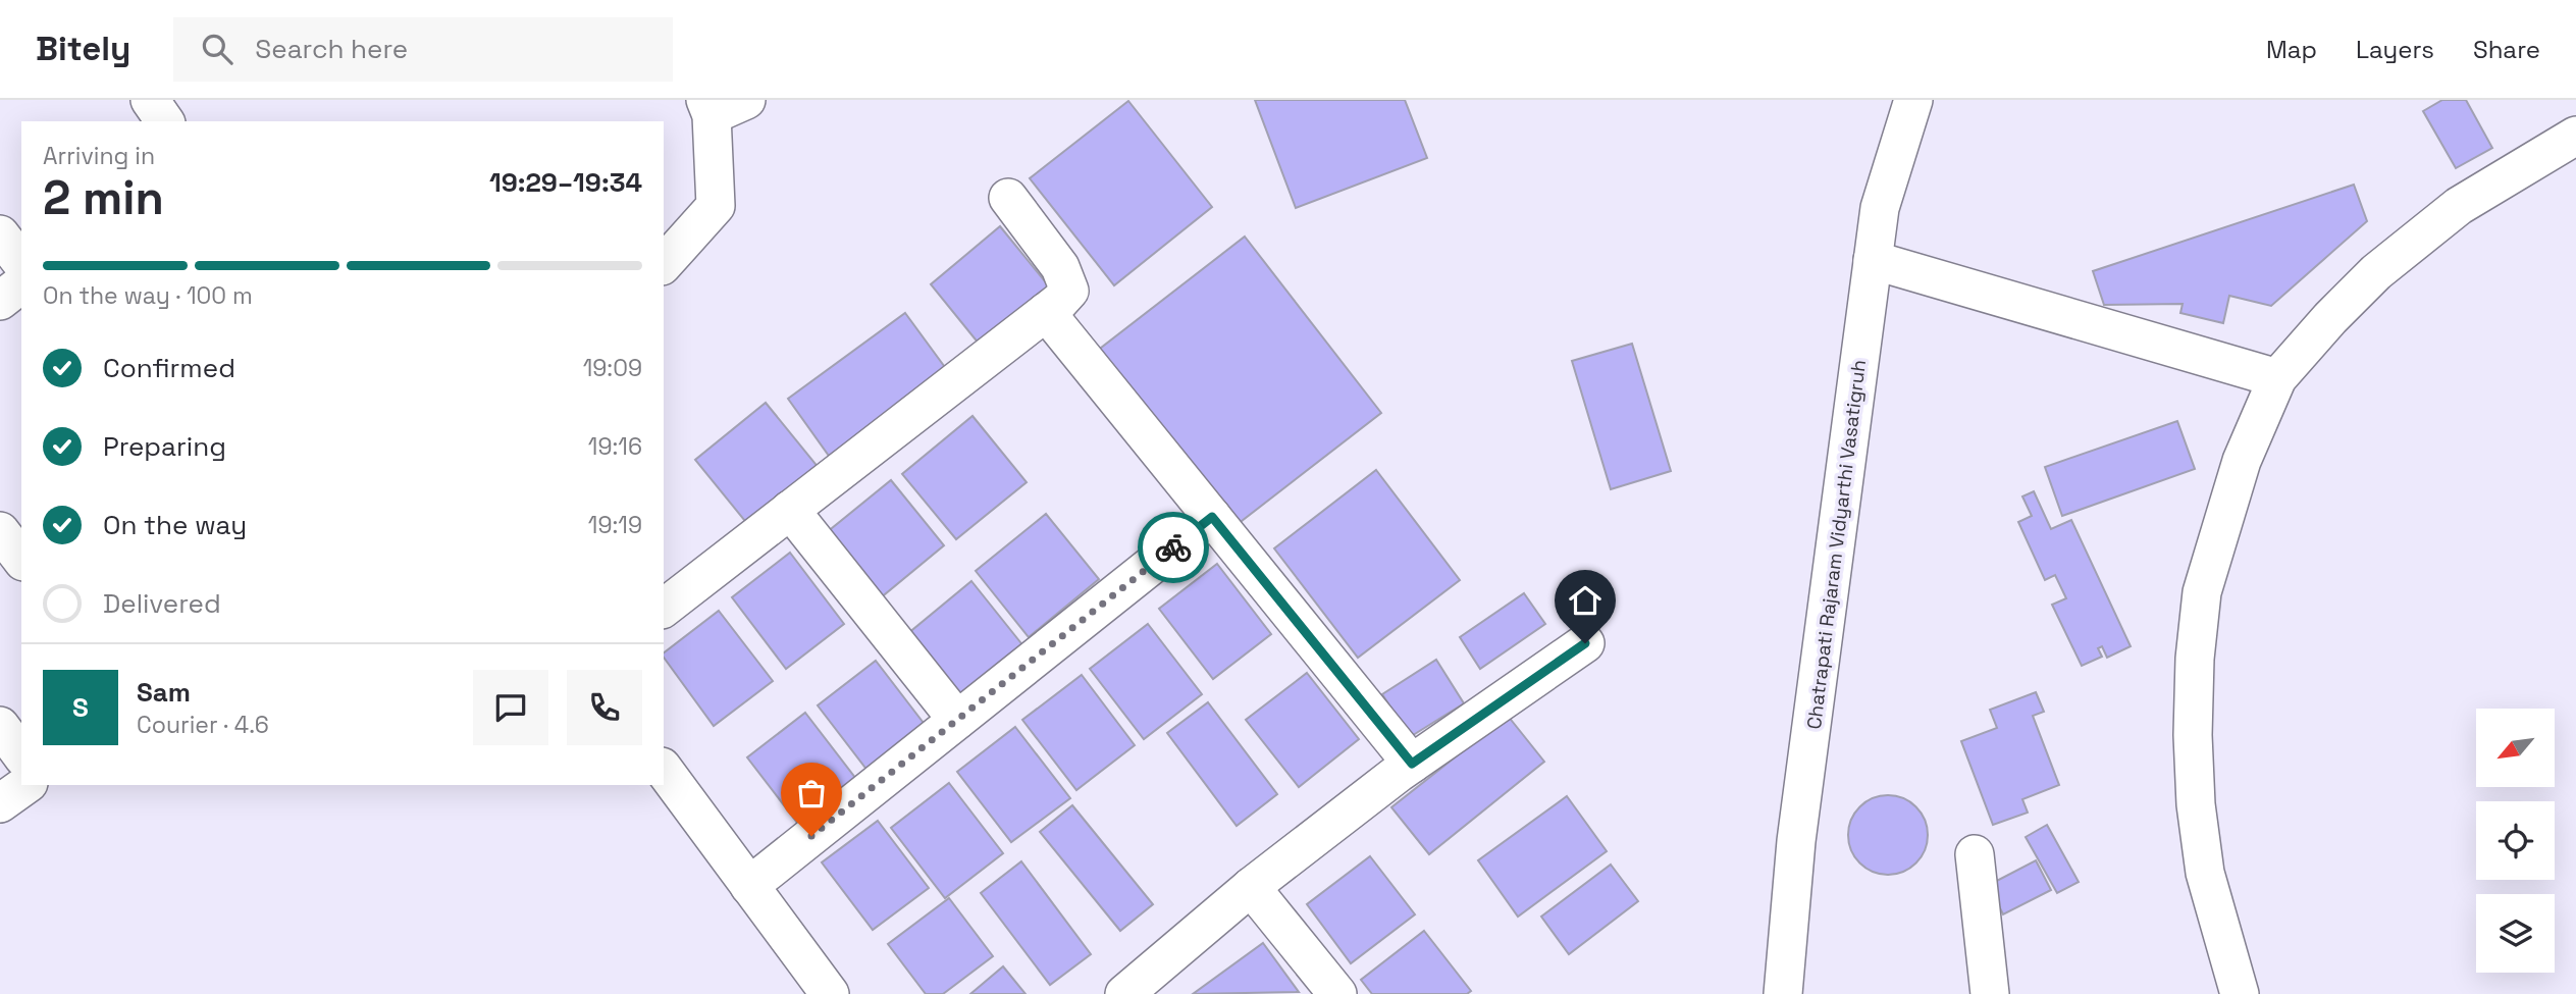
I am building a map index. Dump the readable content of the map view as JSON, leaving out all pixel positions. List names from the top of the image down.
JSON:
{
  "streets": {
    "street": ["Chatrapati Rajaram Vidyarthi Vasatigruh"]
  },
  "north": "bottom left",
  "page": {
    "header": "Bitely",
    "search": "Search here",
    "nav": ["Map", "Layers", "Share"],
    "heading": ["2 min", "Arriving in", "19:29–19:34"],
    "panel": ["Sam", "Courier · 4.6"],
    "bar": "On the way · 100 m",
    "list": [
      ["Confirmed", "19:09"],
      ["Preparing", "19:16"],
      ["On the way", "19:19"],
      "Delivered"
    ],
    "round": "S"
  }
}
